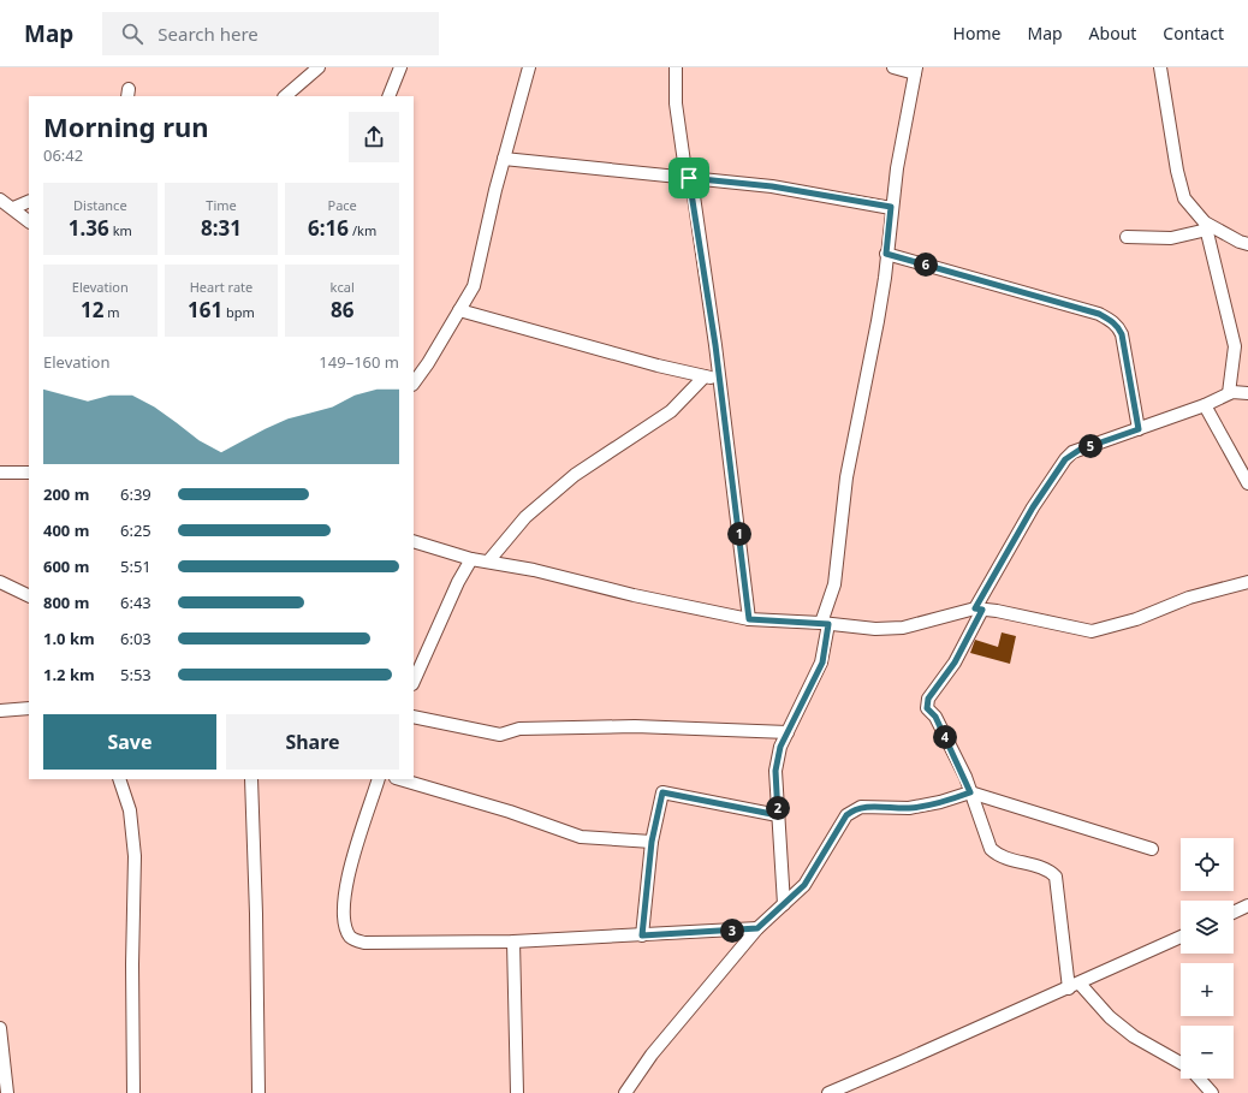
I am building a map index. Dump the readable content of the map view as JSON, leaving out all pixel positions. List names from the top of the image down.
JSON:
{
  "page": {
    "header": "Map",
    "search": "Search here",
    "nav": [
      "Home",
      "Map",
      "About",
      "Contact"
    ],
    "heading": ["Morning run", "06:42"],
    "stats": [
      ["Distance", "1.36 km"],
      ["Time", "8:31"],
      ["Pace", "6:16 /km"],
      ["Elevation", "12 m"],
      ["Heart rate", "161 bpm"],
      ["kcal", "86"]
    ],
    "pins": [
      "6",
      "5",
      "1",
      "4",
      "2",
      "3"
    ],
    "chart": ["Elevation", "149–160 m"],
    "list": [
      {
        "name": "200 m",
        "note": "6:39"
      },
      {
        "name": "400 m",
        "note": "6:25"
      },
      {
        "name": "600 m",
        "note": "5:51"
      },
      {
        "name": "800 m",
        "note": "6:43"
      },
      {
        "name": "1.0 km",
        "note": "6:03"
      },
      {
        "name": "1.2 km",
        "note": "5:53"
      }
    ],
    "buttons": ["Save", "Share"],
    "map_buttons": ["+", "−"]
  }
}
